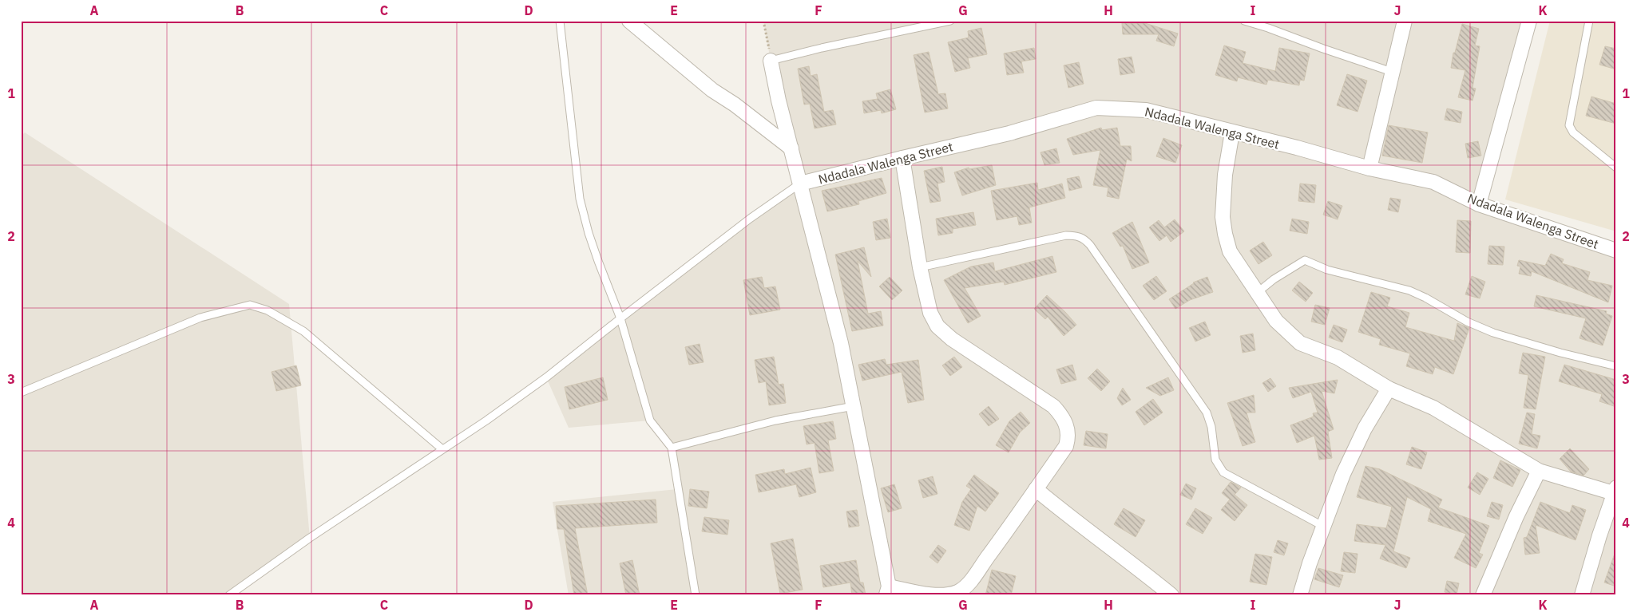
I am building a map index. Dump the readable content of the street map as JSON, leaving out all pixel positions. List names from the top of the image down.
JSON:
{
  "streets": {
    "street": ["Ndadala Walenga Street"]
  },
  "grid": {
    "columns": [
      "A",
      "B",
      "C",
      "D",
      "E",
      "F",
      "G",
      "H",
      "I",
      "J",
      "K"
    ],
    "rows": [
      "1",
      "2",
      "3",
      "4"
    ]
  }
}
